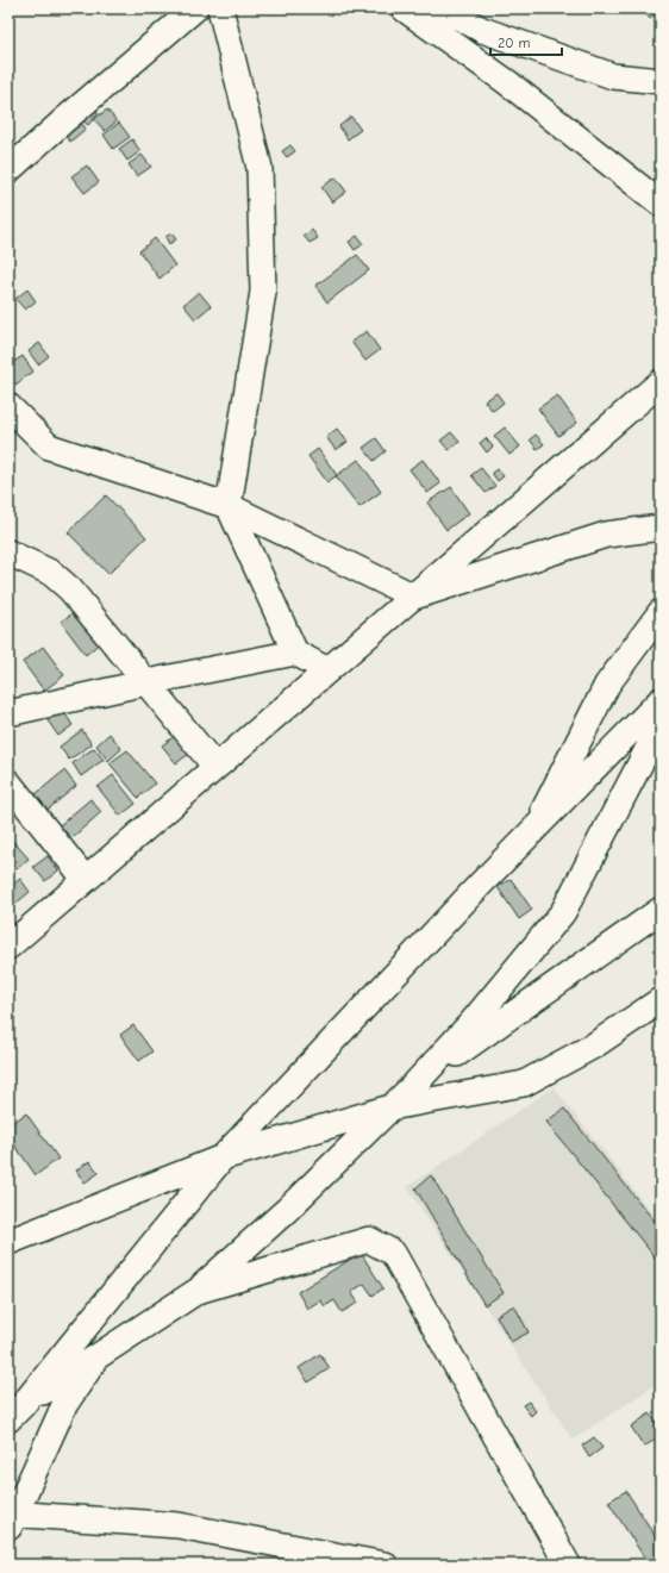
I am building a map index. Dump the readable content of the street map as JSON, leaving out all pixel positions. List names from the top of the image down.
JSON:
{
  "scale_bar": "20 m"
}
